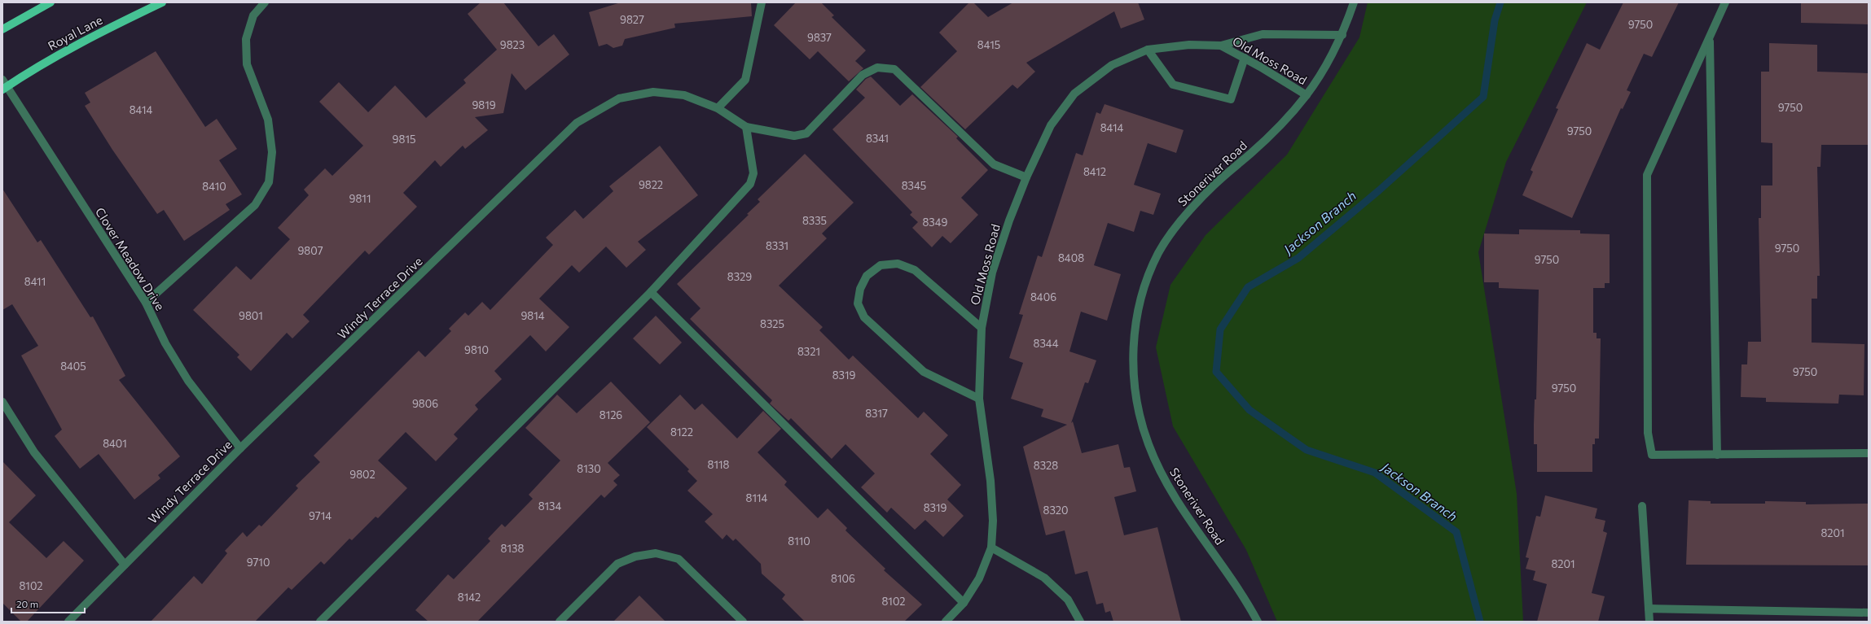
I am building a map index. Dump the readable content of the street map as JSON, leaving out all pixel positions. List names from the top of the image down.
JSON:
{
  "streets": {
    "main road": ["Royal Lane"],
    "street": [
      "Old Moss Road",
      "Stoneriver Road",
      "Clover Meadow Drive",
      "Windy Terrace Drive"
    ]
  },
  "crossings": [
    ["Royal Lane", "Clover Meadow Drive"],
    ["Old Moss Road", "Stoneriver Road"],
    ["Clover Meadow Drive", "Windy Terrace Drive"]
  ],
  "water": ["Jackson Branch"],
  "house_numbers": [
    "9827",
    "9750",
    "9837",
    "9823",
    "8415",
    "9819",
    "9750",
    "8414",
    "8414",
    "9750",
    "8341",
    "9815",
    "8412",
    "9822",
    "8345",
    "8410",
    "9811",
    "8335",
    "8349",
    "8331",
    "9750",
    "9807",
    "8408",
    "9750",
    "8329",
    "8411",
    "8406",
    "9801",
    "9814",
    "8325",
    "8344",
    "9810",
    "8321",
    "8405",
    "9750",
    "8319",
    "9750",
    "9806",
    "8317",
    "8126",
    "8122",
    "8401",
    "8118",
    "8328",
    "8130",
    "9802",
    "8114",
    "8134",
    "8319",
    "8320",
    "9714",
    "8201",
    "8110",
    "8138",
    "9710",
    "8201",
    "8106",
    "8102",
    "8142",
    "8102"
  ],
  "scale_bar": "20 m"
}
